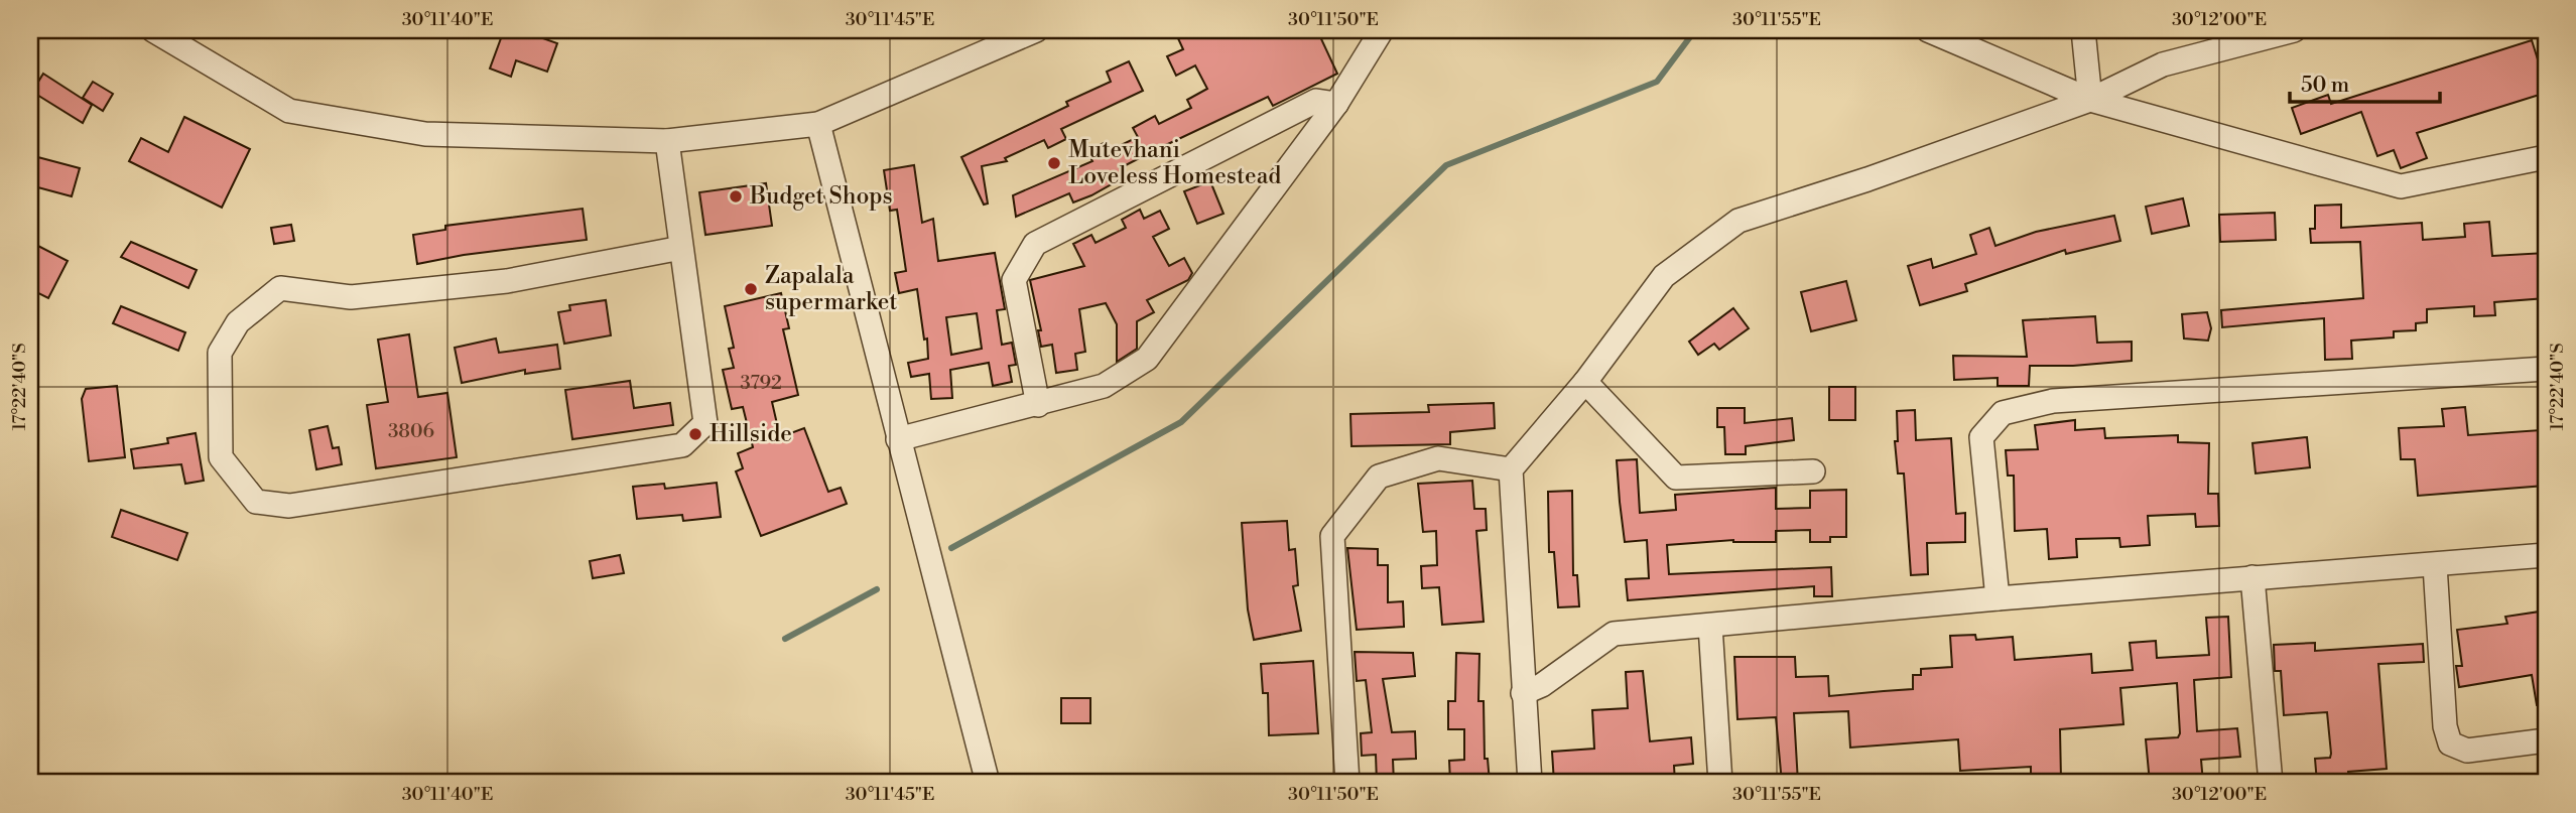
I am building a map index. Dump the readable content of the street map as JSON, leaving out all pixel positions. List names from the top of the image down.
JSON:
{
  "places": [
    "Mutevhani Loveless Homestead",
    "Budget Shops",
    "Zapalala supermarket",
    "Hillside"
  ],
  "house_numbers": ["3792", "3806"],
  "scale_bar": "50 m",
  "coordinates": [
    "30°11'40\"E",
    "30°11'45\"E",
    "30°11'50\"E",
    "30°11'55\"E",
    "30°12'00\"E",
    "17°22'40\"S"
  ]
}
